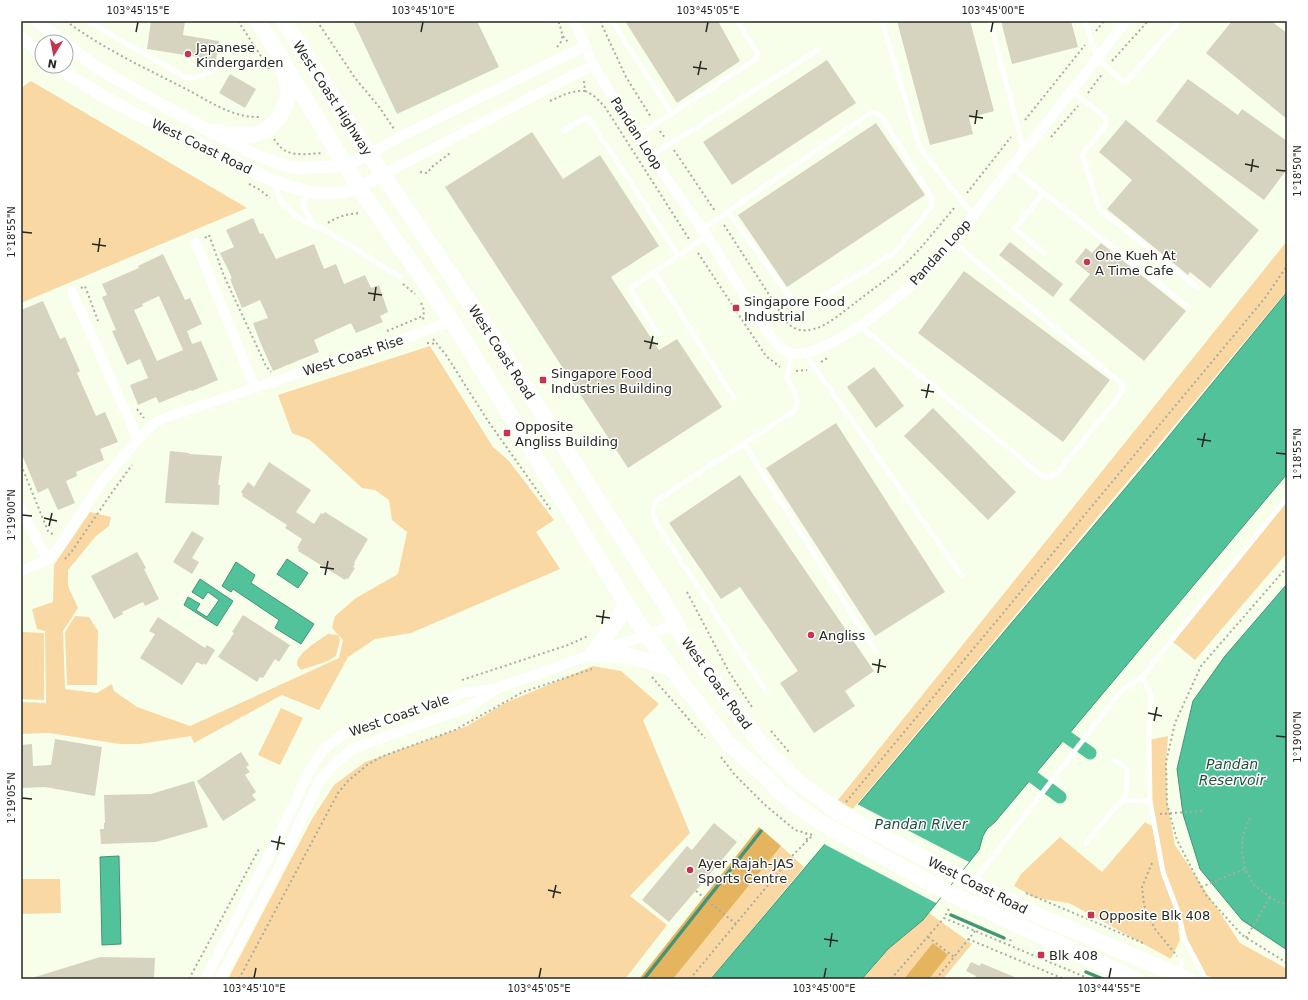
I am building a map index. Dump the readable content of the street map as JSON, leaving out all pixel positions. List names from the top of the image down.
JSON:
{
  "streets": {
    "main road": ["West Coast Highway", "West Coast Road"],
    "street": ["Pandan Loop", "West Coast Rise", "West Coast Vale"]
  },
  "crossings": [
    ["West Coast Highway", "West Coast Road"],
    ["West Coast Road", "West Coast Rise"],
    ["West Coast Road", "West Coast Vale"]
  ],
  "water": ["Pandan Reservoir", "Pandan River"],
  "places": {
    "other": [
      "Japanese Kindergarden",
      "One Kueh At A Time Cafe",
      "Angliss",
      "Ayer Rajah-JAS Sports Centre"
    ],
    "transit": [
      "Singapore Food Industrial",
      "Singapore Food Industries Building",
      "Opposite Angliss Building",
      "Opposite Blk 408",
      "Blk 408"
    ]
  },
  "north": "bottom",
  "coordinates": [
    "103°45'15\"E",
    "103°45'10\"E",
    "103°45'05\"E",
    "103°45'00\"E",
    "1°18'50\"N",
    "1°18'55\"N",
    "1°19'00\"N",
    "1°19'05\"N",
    "103°44'55\"E"
  ]
}
